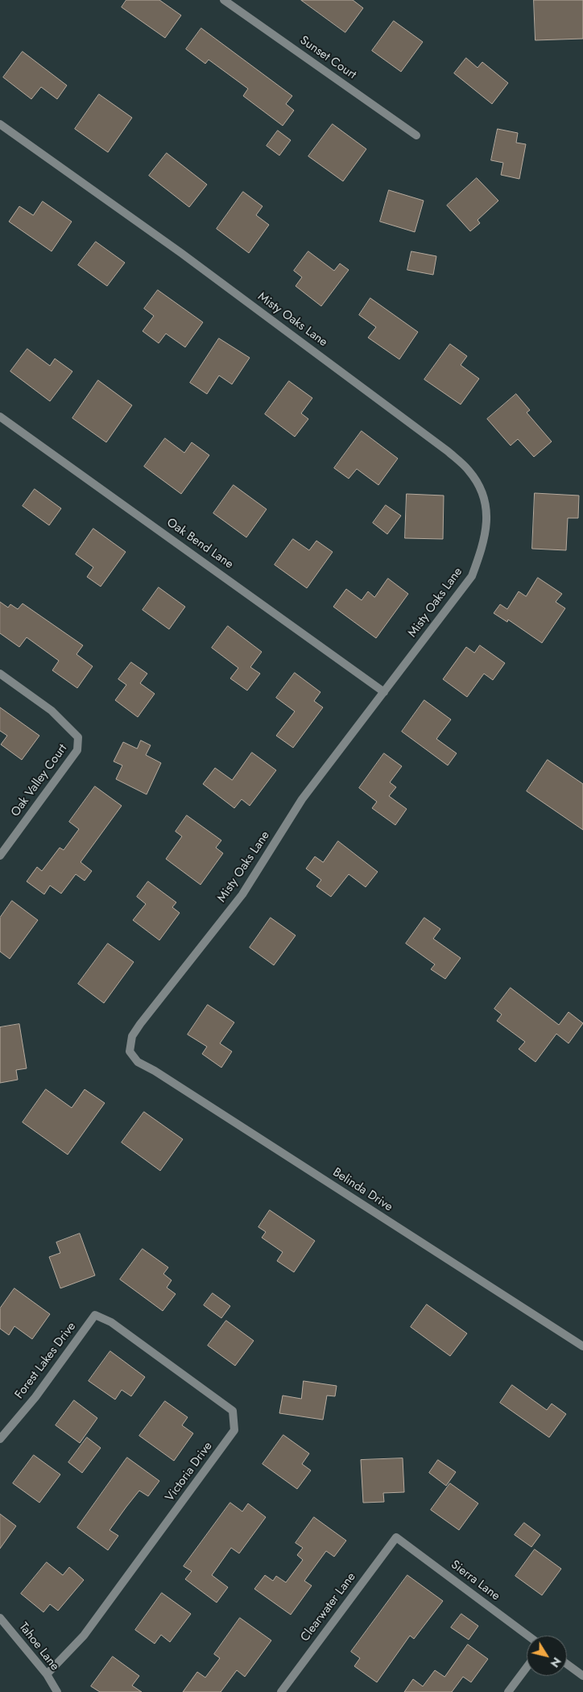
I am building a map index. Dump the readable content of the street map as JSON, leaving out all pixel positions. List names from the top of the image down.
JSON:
{
  "streets": {
    "street": [
      "Sunset Court",
      "Misty Oaks Lane",
      "Oak Bend Lane",
      "Oak Valley Court",
      "Belinda Drive",
      "Forest Lakes Drive",
      "Victoria Drive",
      "Sierra Lane",
      "Clearwater Lane",
      "Tahoe Lane"
    ]
  },
  "crossings": [
    ["Misty Oaks Lane", "Oak Bend Lane"],
    ["Misty Oaks Lane", "Belinda Drive"],
    ["Forest Lakes Drive", "Victoria Drive"],
    ["Victoria Drive", "Tahoe Lane"],
    ["Sierra Lane", "Clearwater Lane"]
  ],
  "north": "bottom right"
}
